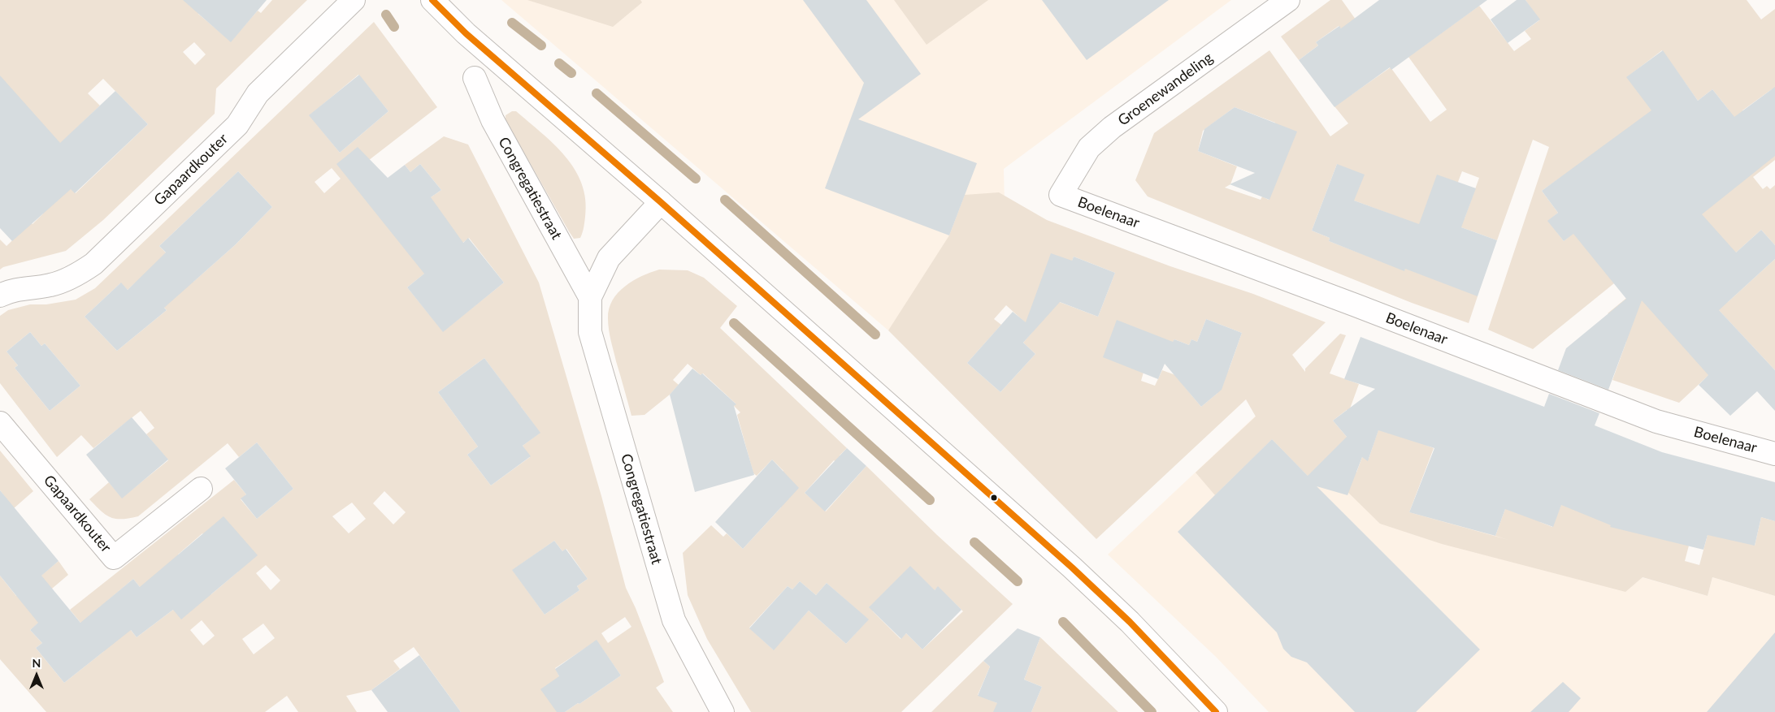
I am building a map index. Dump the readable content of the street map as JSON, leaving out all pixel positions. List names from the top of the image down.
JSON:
{
  "streets": {
    "street": [
      "Groenewandeling",
      "Gapaardkouter",
      "Congregatiestraat",
      "Boelenaar"
    ]
  },
  "crossings": [
    ["Groenewandeling", "Boelenaar"]
  ],
  "north": "top"
}
